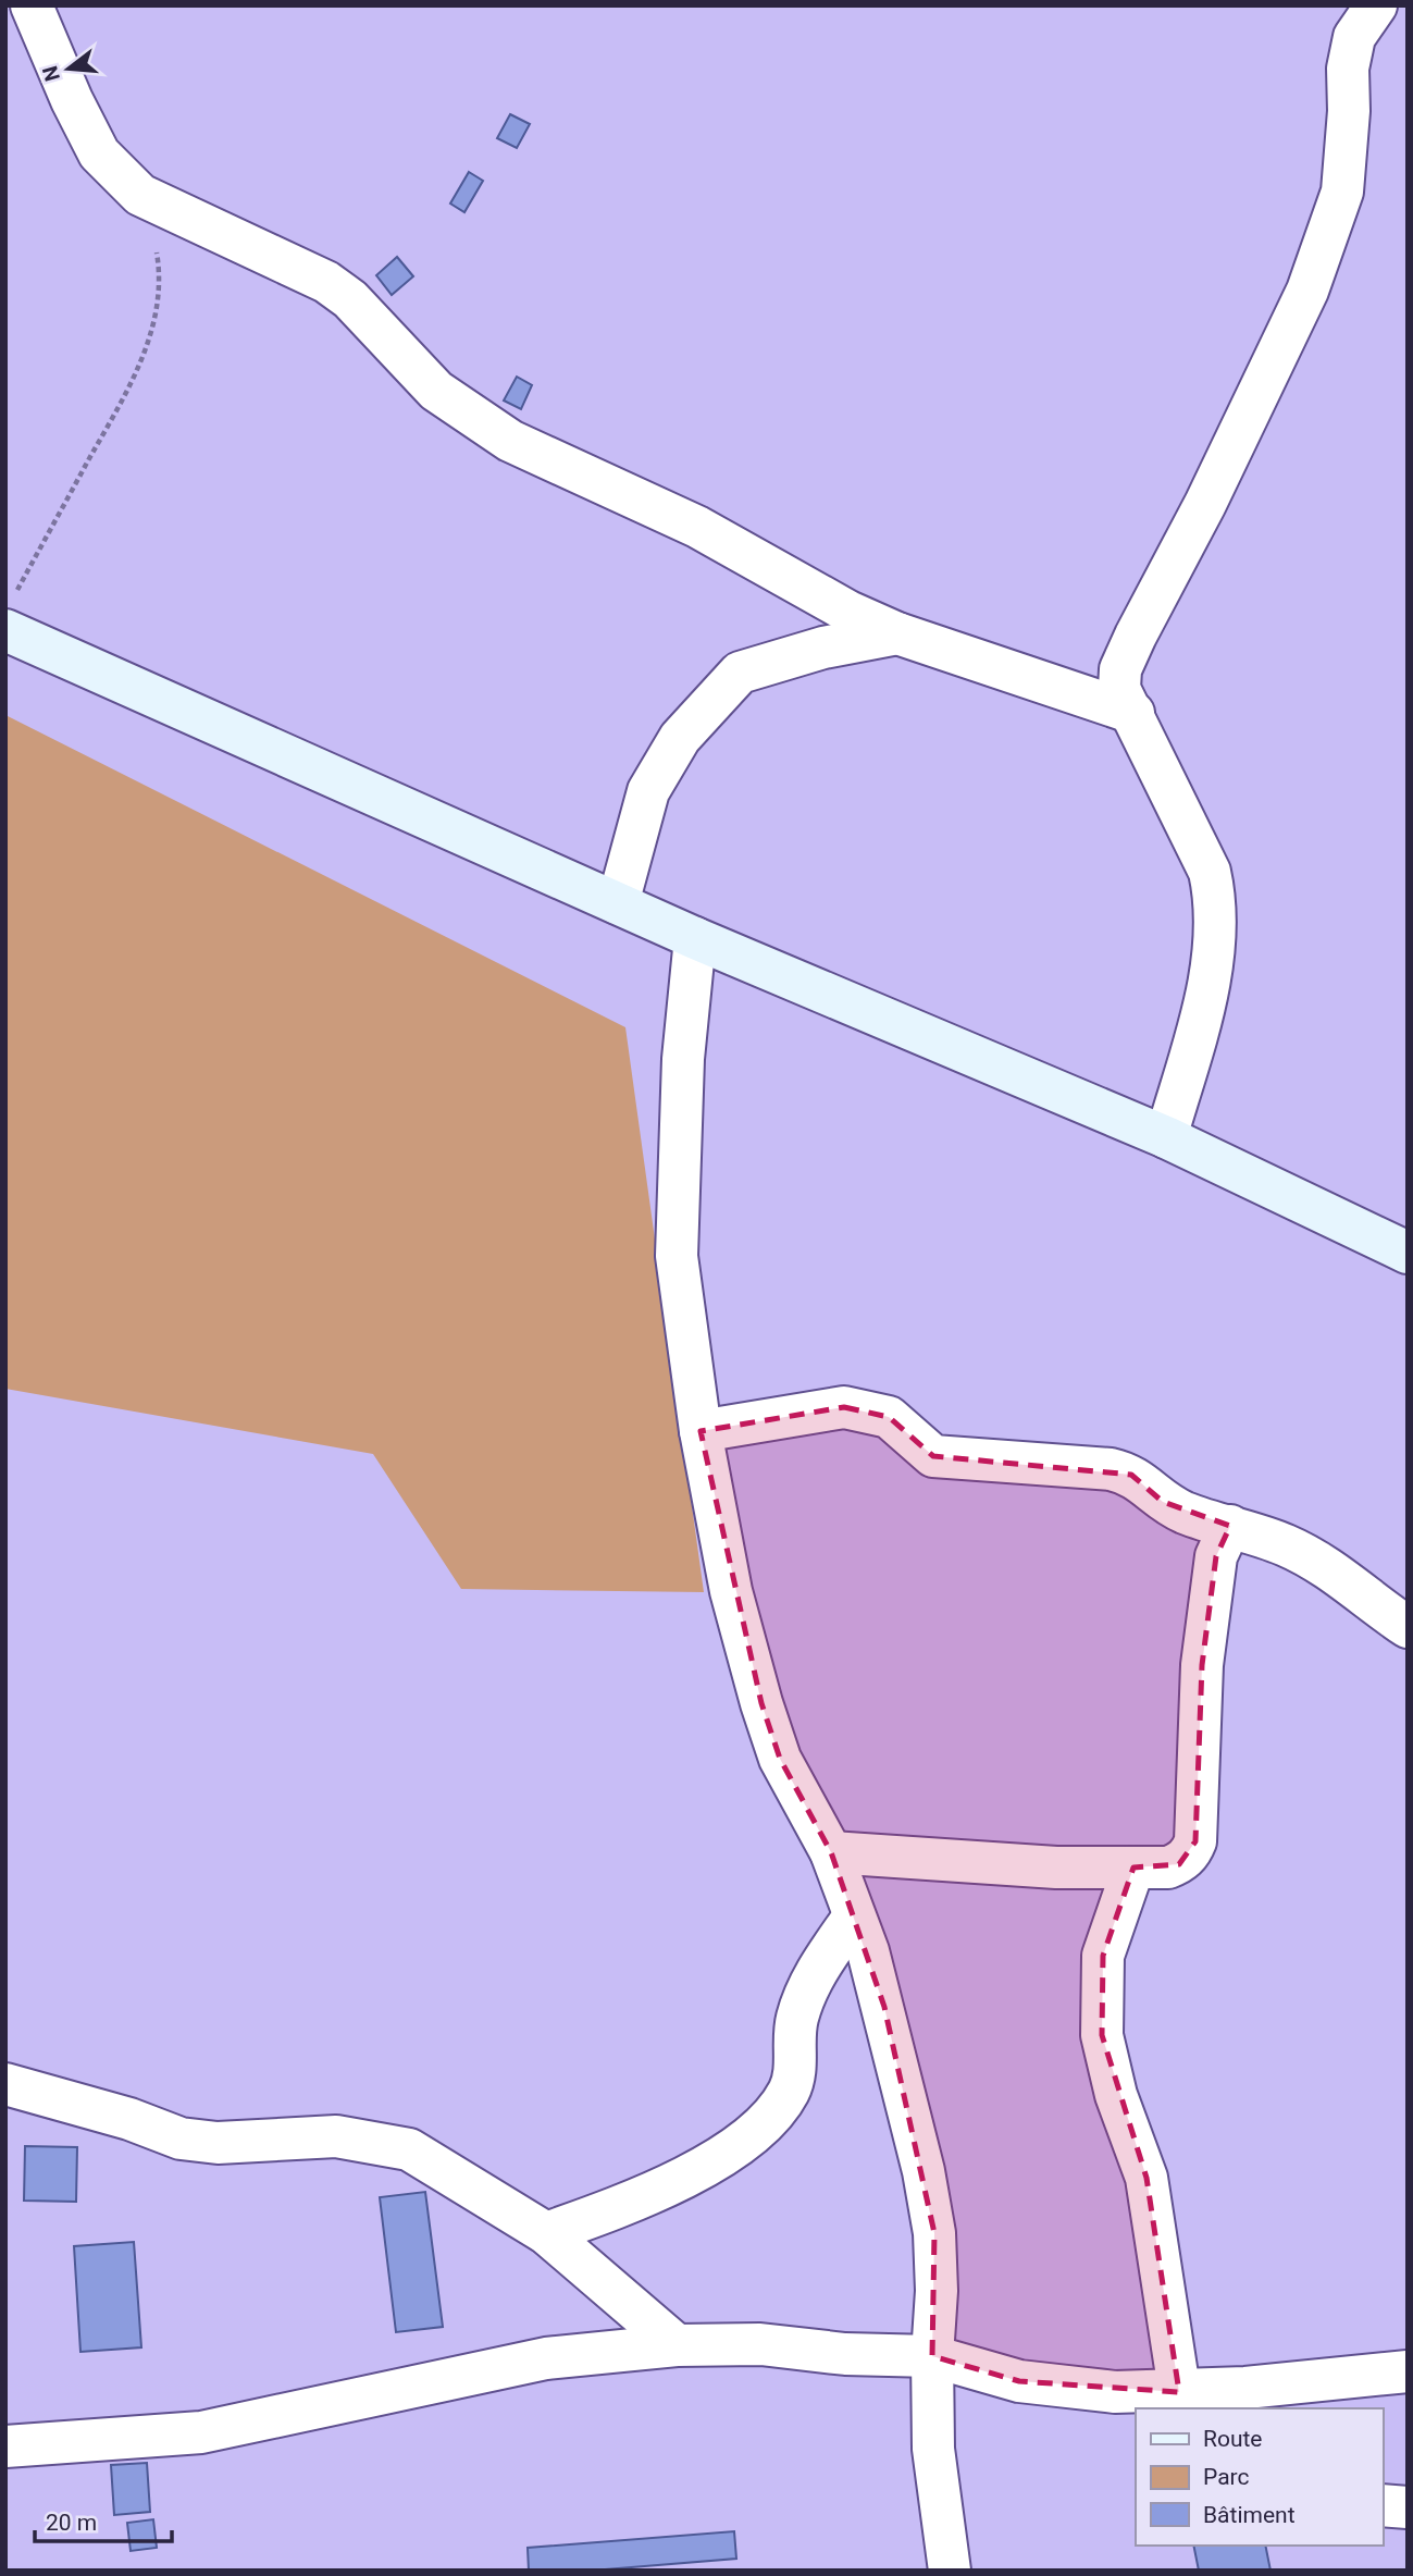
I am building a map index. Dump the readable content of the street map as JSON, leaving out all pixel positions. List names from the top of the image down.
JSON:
{
  "legend": ["Route", "Parc", "Bâtiment"],
  "scale_bar": "20 m",
  "north": "left"
}
